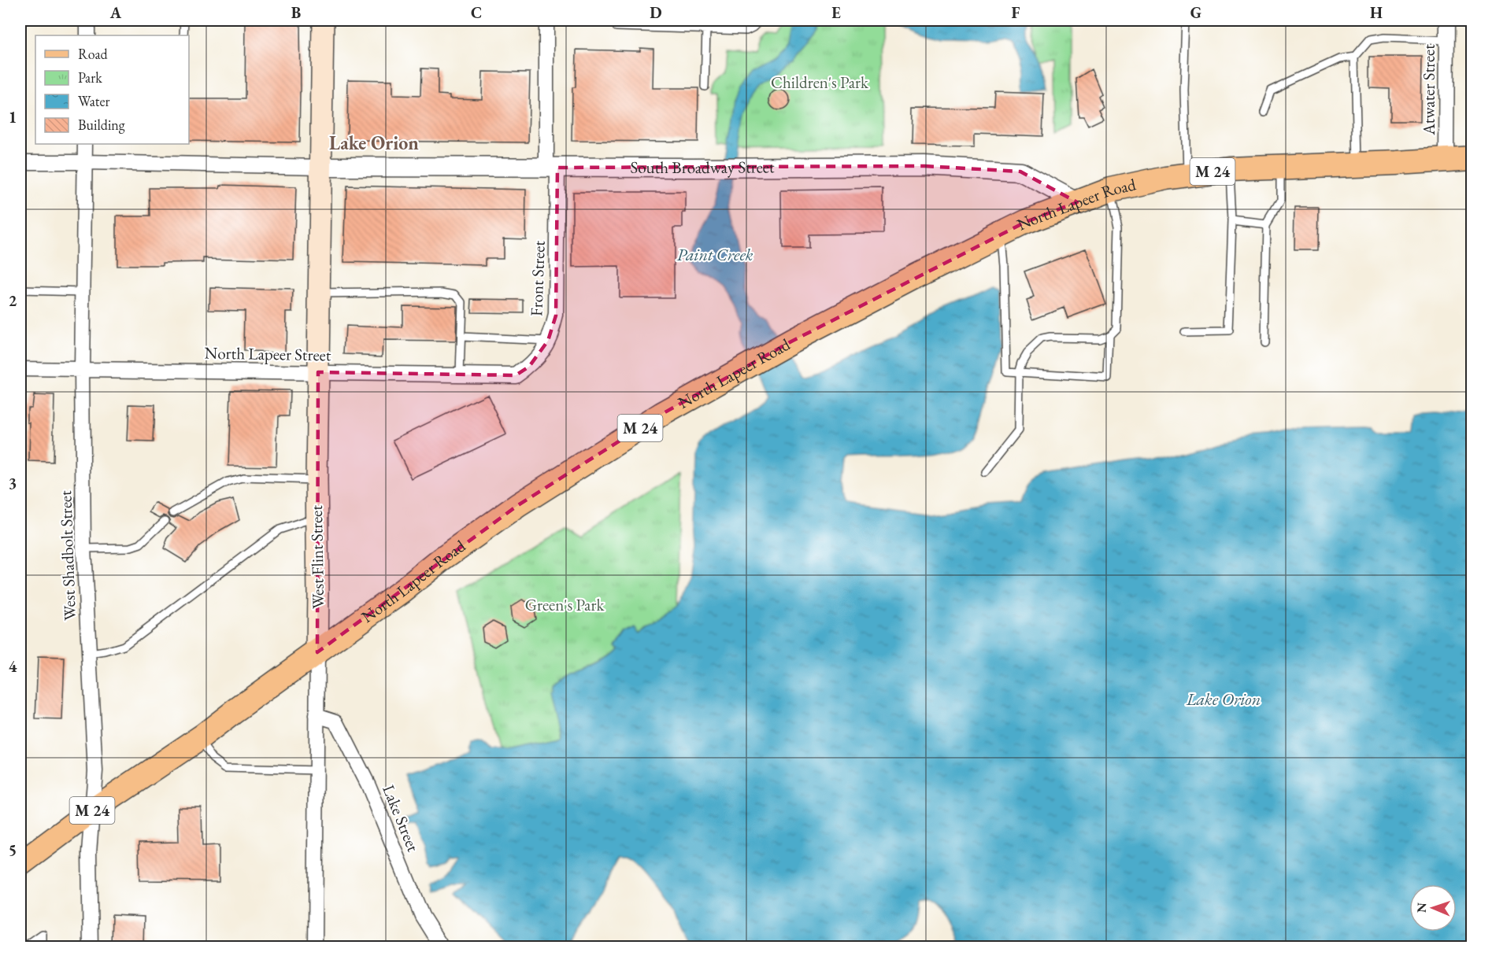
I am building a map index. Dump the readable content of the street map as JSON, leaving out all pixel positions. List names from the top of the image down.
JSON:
{
  "streets": {
    "main road": ["M 24", "North Lapeer Road", "West Flint Street"],
    "street": [
      "Atwater Street",
      "South Broadway Street",
      "Front Street",
      "North Lapeer Street",
      "West Shadbolt Street",
      "Lake Street"
    ]
  },
  "crossings": [
    ["Atwater Street", "North Lapeer Road"],
    ["South Broadway Street", "North Lapeer Road"],
    ["South Broadway Street", "Front Street"],
    ["South Broadway Street", "West Flint Street"],
    ["North Lapeer Road", "West Shadbolt Street"],
    ["North Lapeer Road", "West Flint Street"],
    ["Front Street", "North Lapeer Street"],
    ["North Lapeer Street", "West Shadbolt Street"],
    ["North Lapeer Street", "West Flint Street"],
    ["West Flint Street", "Lake Street"]
  ],
  "districts": ["Lake Orion"],
  "water": ["Paint Creek", "Lake Orion"],
  "parks": ["Children's Park", "Green's Park"],
  "legend": [
    "Road",
    "Park",
    "Water",
    "Building"
  ],
  "north": "left",
  "grid": {
    "columns": [
      "A",
      "B",
      "C",
      "D",
      "E",
      "F",
      "G",
      "H"
    ],
    "rows": [
      "1",
      "2",
      "3",
      "4",
      "5"
    ]
  }
}
